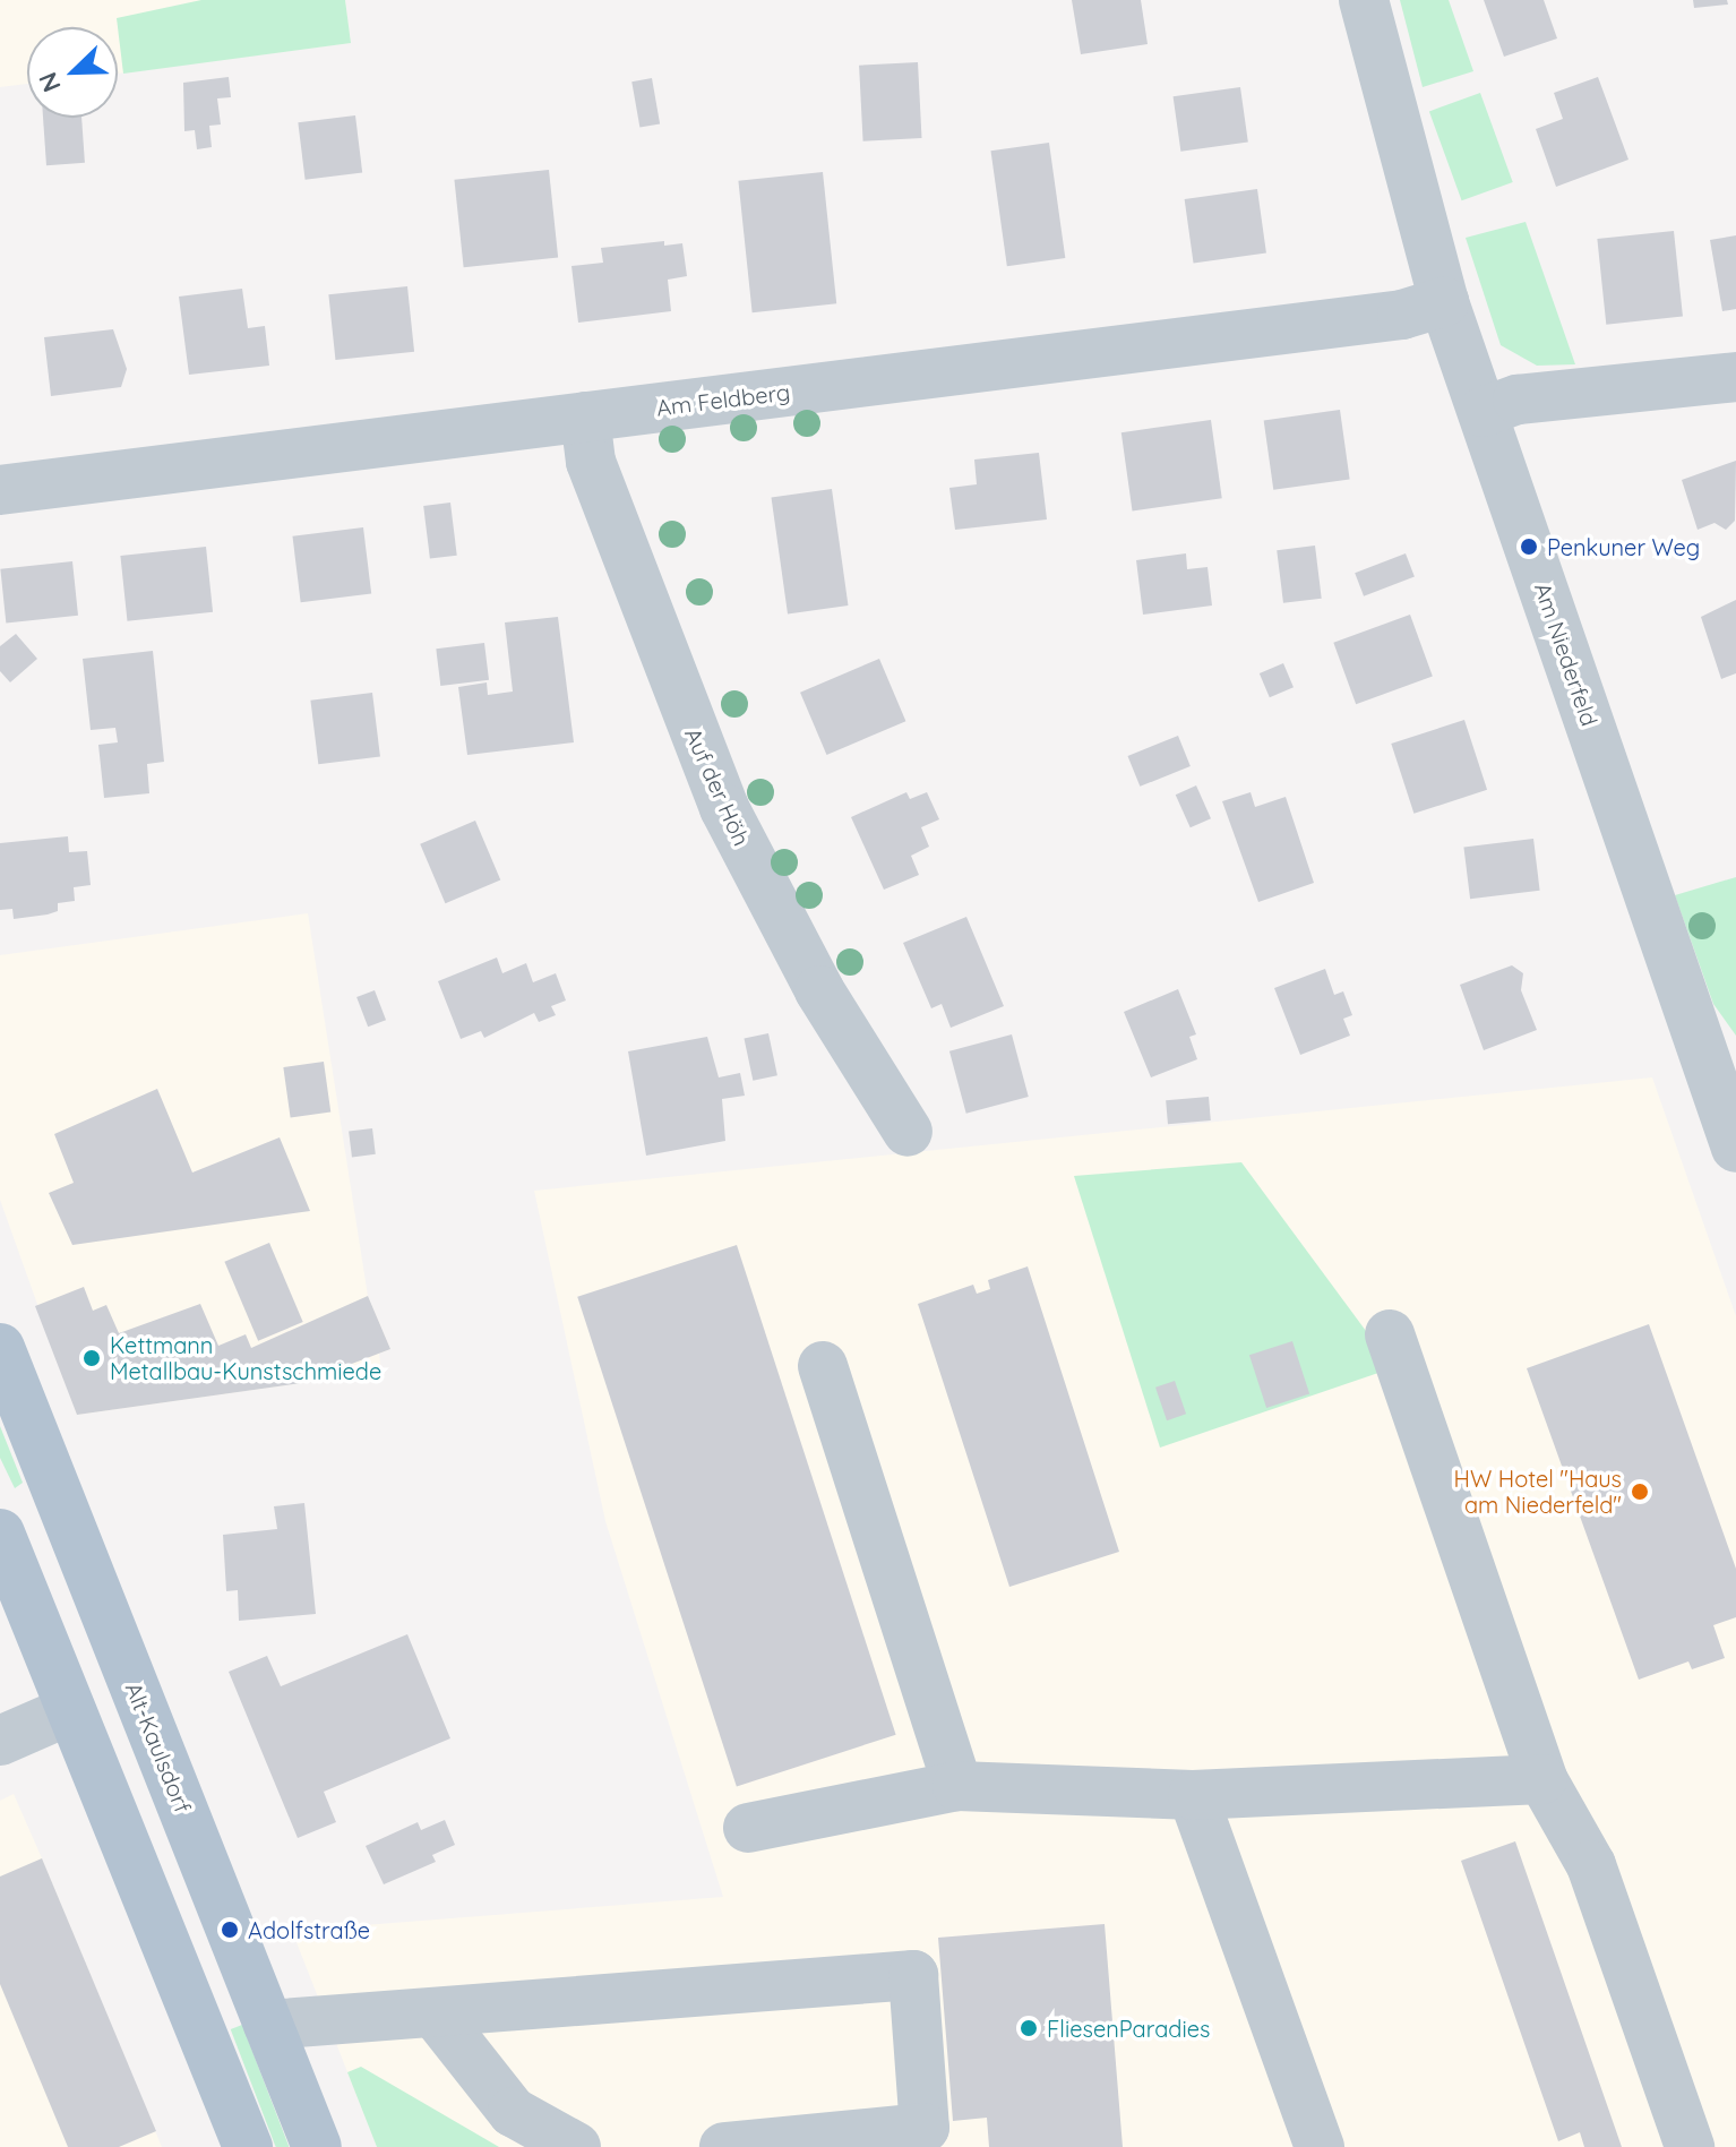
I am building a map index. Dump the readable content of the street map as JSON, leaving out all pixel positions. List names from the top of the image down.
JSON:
{
  "streets": {
    "main road": ["Alt-Kaulsdorf"],
    "street": ["Am Feldberg", "Am Niederfeld", "Auf der Höh"]
  },
  "crossings": [
    ["Am Feldberg", "Am Niederfeld"],
    ["Am Feldberg", "Auf der Höh"]
  ],
  "places": [
    "Penkuner Weg",
    "Kettmann Metallbau-Kunstschmiede",
    "HW Hotel \"Haus am Niederfeld\"",
    "Adolfstraße",
    "FliesenParadies"
  ],
  "north": "bottom left"
}
